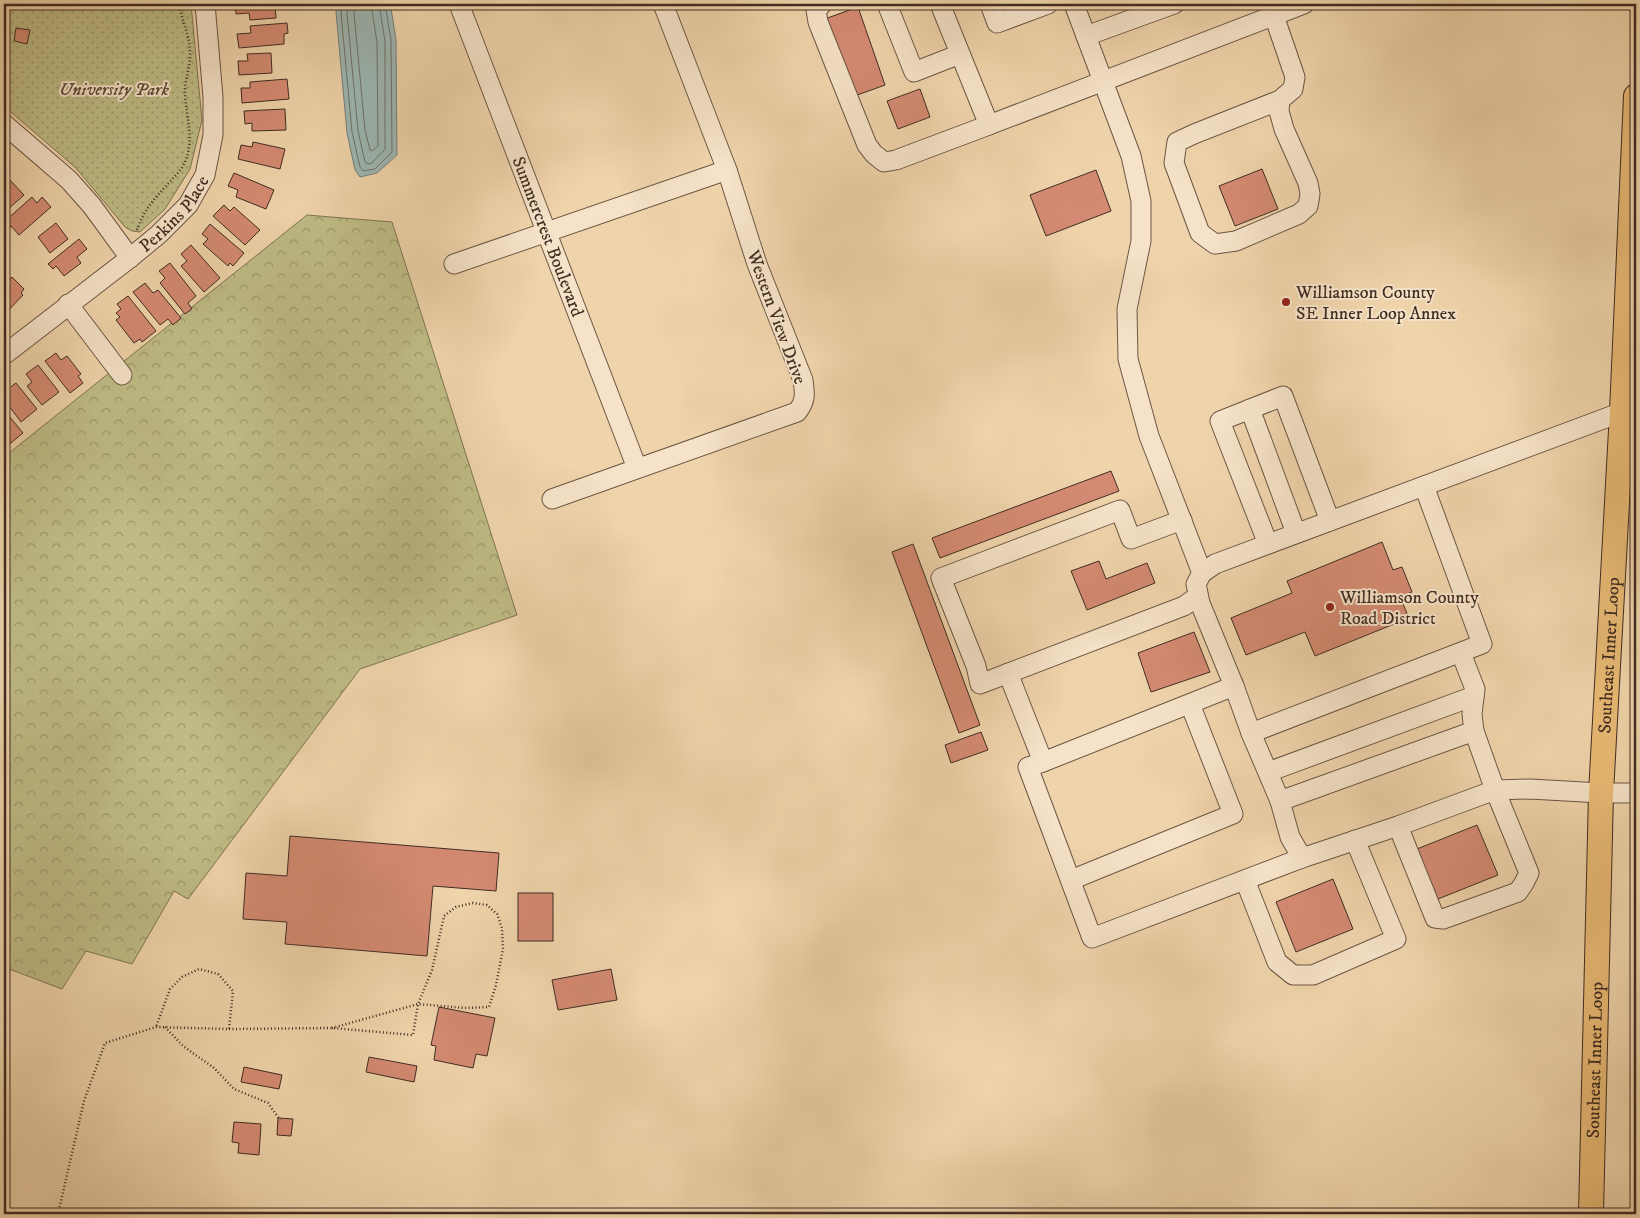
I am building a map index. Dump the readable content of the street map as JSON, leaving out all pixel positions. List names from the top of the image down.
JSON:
{
  "streets": {
    "main road": ["Southeast Inner Loop"],
    "street": ["Perkins Place", "Summercrest Boulevard", "Western View Drive"]
  },
  "crossings": [
    ["Summercrest Boulevard", "Western View Drive"]
  ],
  "parks": ["University Park"],
  "places": ["Williamson County SE Inner Loop Annex", "Williamson County Road District"]
}
